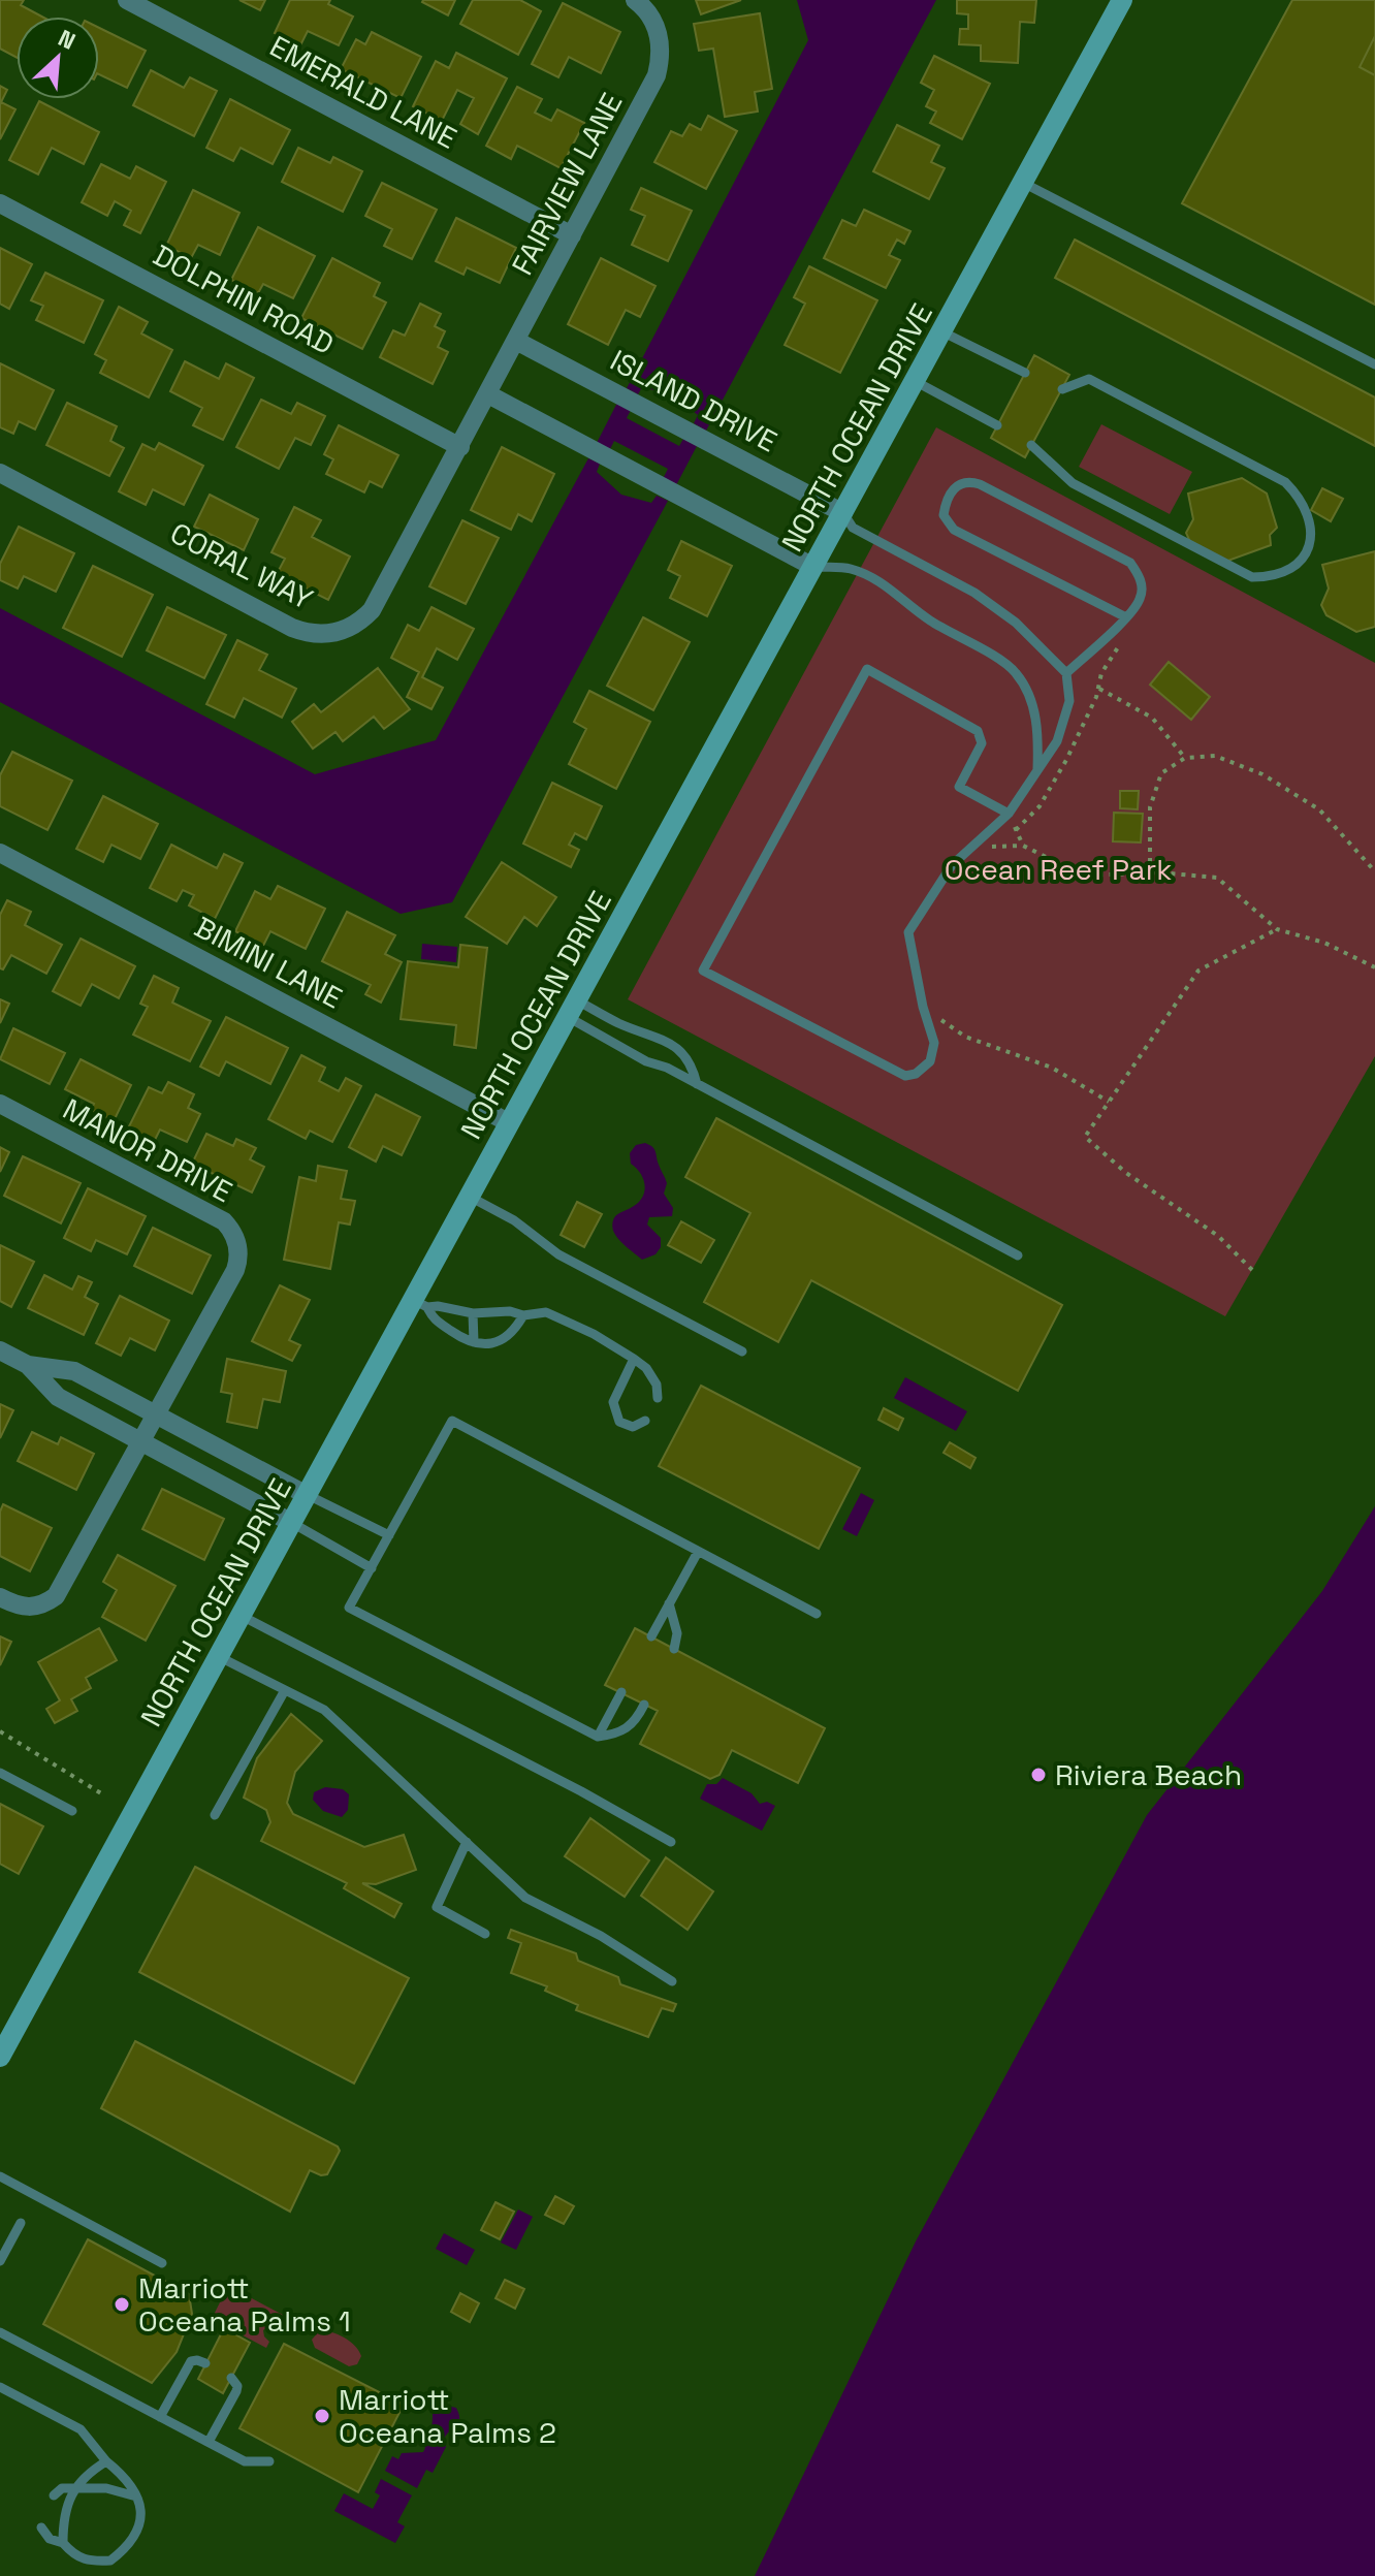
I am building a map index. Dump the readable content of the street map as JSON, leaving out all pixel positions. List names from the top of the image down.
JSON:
{
  "streets": {
    "main road": ["NORTH OCEAN DRIVE"],
    "street": [
      "EMERALD LANE",
      "FAIRVIEW LANE",
      "DOLPHIN ROAD",
      "ISLAND DRIVE",
      "CORAL WAY",
      "BIMINI LANE",
      "MANOR DRIVE"
    ]
  },
  "crossings": [
    ["EMERALD LANE", "FAIRVIEW LANE"],
    ["FAIRVIEW LANE", "ISLAND DRIVE"],
    ["FAIRVIEW LANE", "CORAL WAY"],
    ["DOLPHIN ROAD", "CORAL WAY"],
    ["ISLAND DRIVE", "NORTH OCEAN DRIVE"],
    ["NORTH OCEAN DRIVE", "BIMINI LANE"]
  ],
  "parks": ["Ocean Reef Park"],
  "places": ["Riviera Beach", "Marriott Oceana Palms 1", "Marriott Oceana Palms 2"],
  "north": "top right"
}
